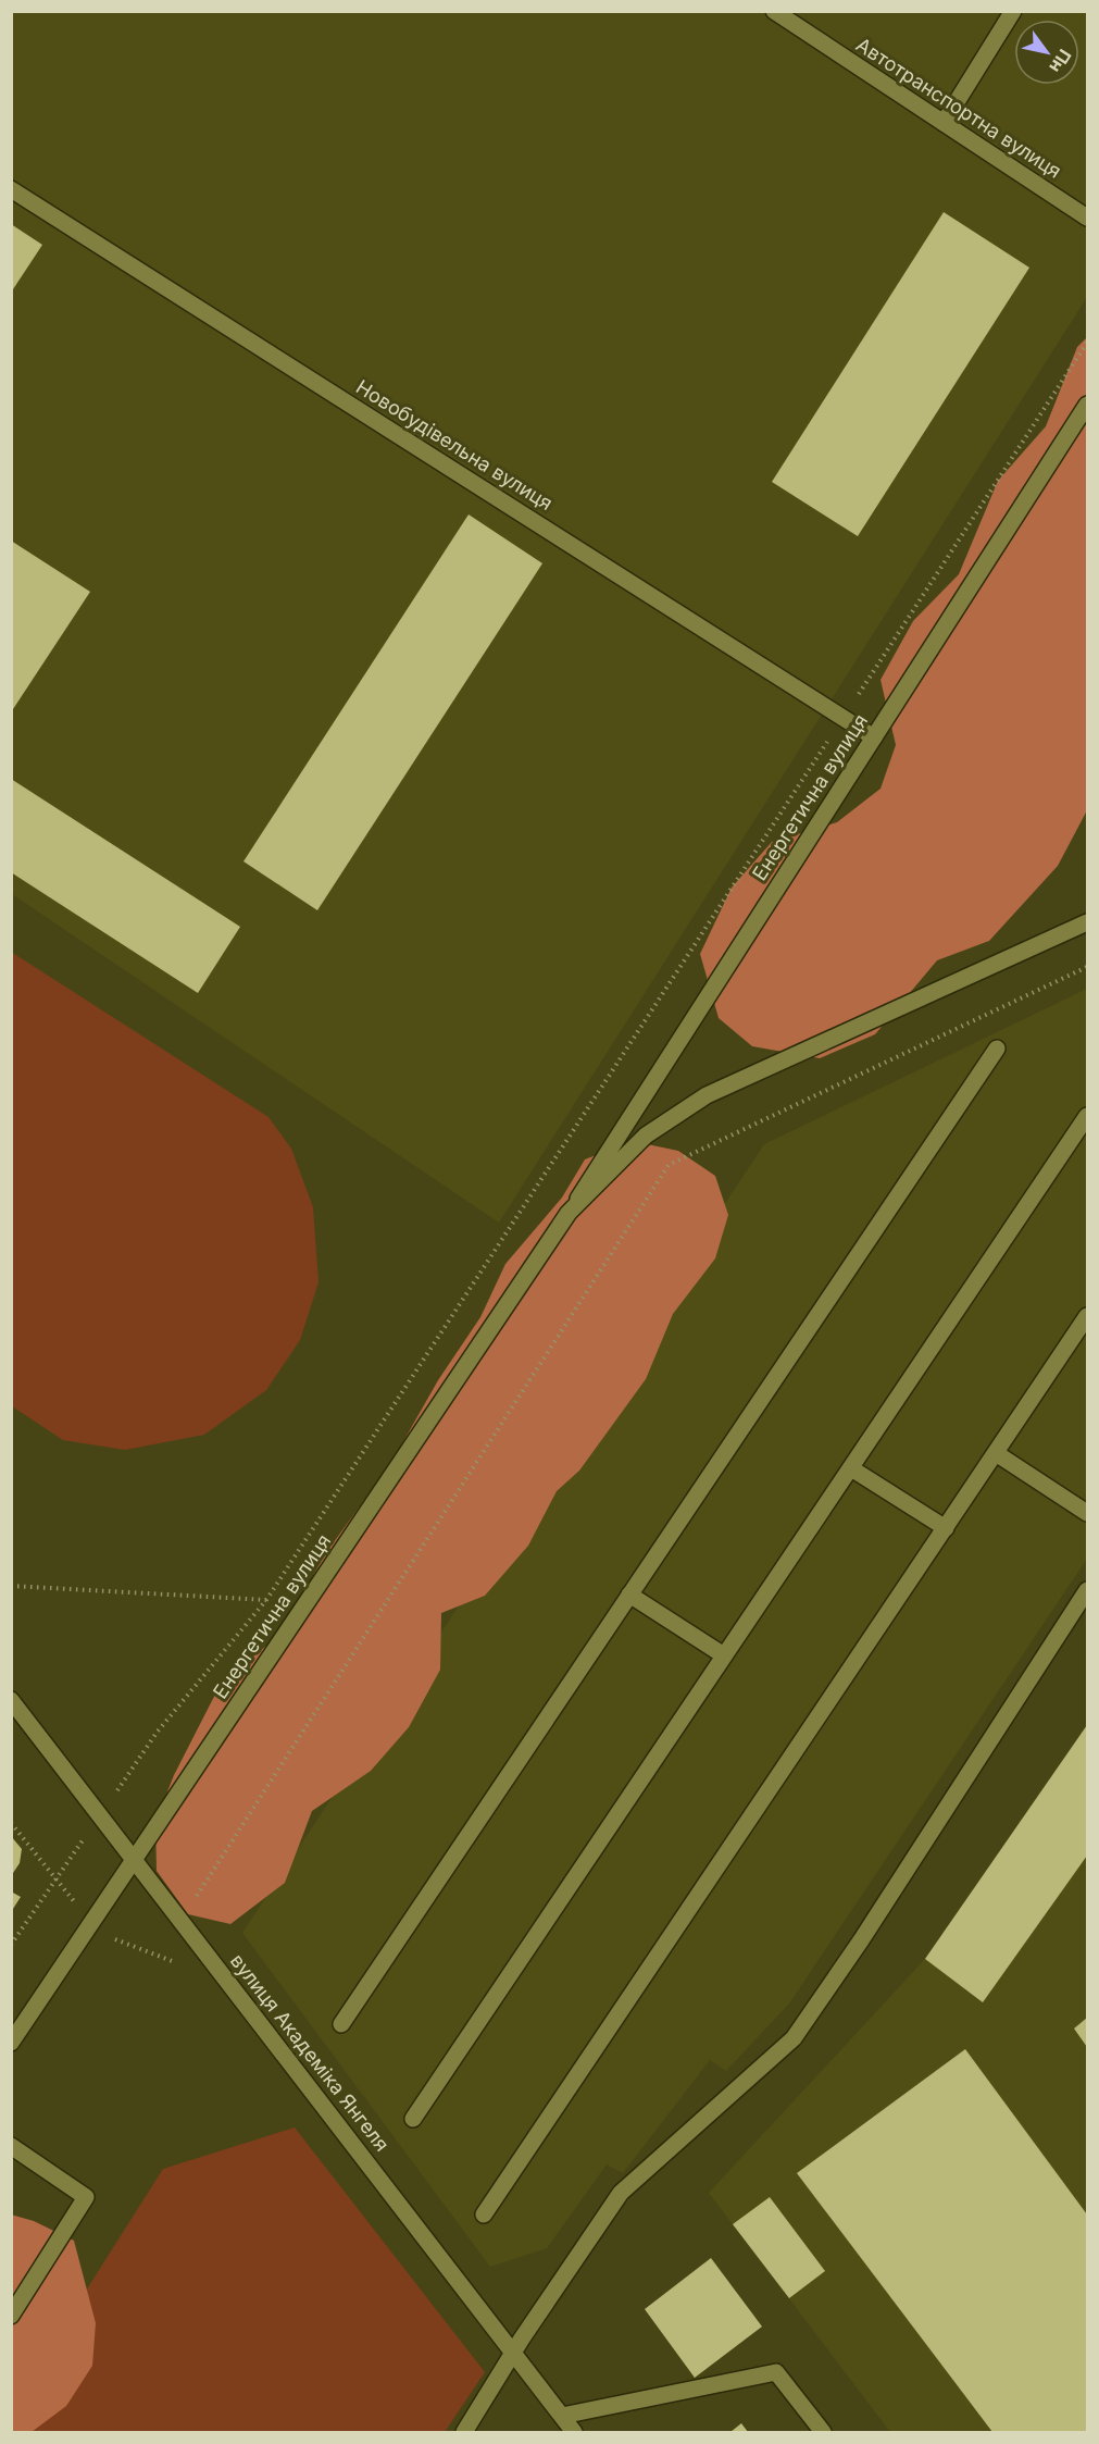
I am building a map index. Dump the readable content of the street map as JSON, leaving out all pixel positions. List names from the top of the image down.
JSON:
{
  "streets": {
    "street": [
      "Автотранспортна вулиця",
      "Новобудівельна вулиця",
      "Енергетична вулиця",
      "вулиця Академіка Янгеля"
    ]
  },
  "crossings": [
    ["Новобудівельна вулиця", "Енергетична вулиця"],
    ["Енергетична вулиця", "вулиця Академіка Янгеля"]
  ],
  "north": "bottom right"
}
